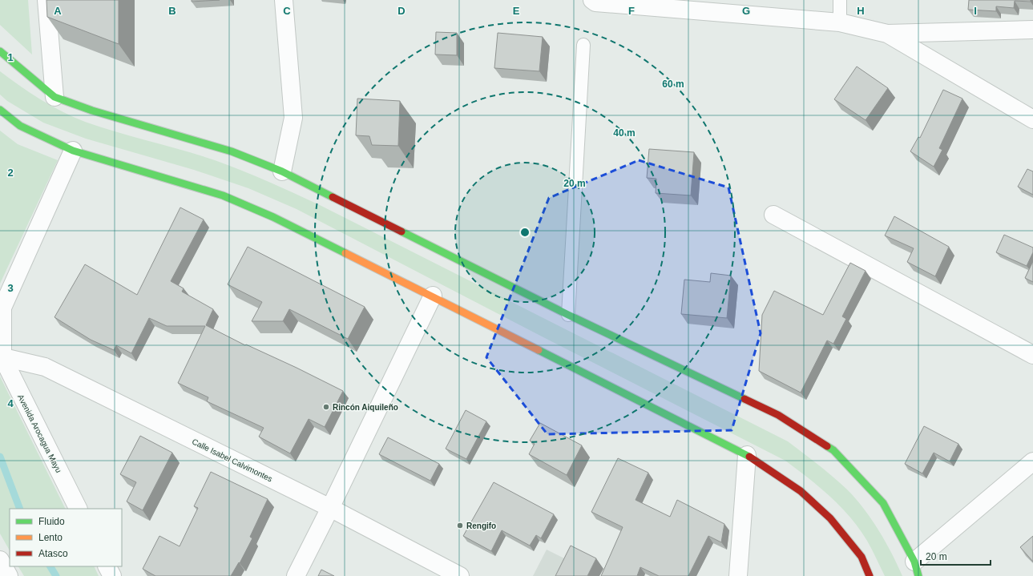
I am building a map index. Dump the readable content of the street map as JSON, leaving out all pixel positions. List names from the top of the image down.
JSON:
{
  "streets": {
    "street": ["Avenida Arocagua Mayu", "Calle Isabel Calvimontes"]
  },
  "crossings": [
    ["Avenida Arocagua Mayu", "Calle Isabel Calvimontes"]
  ],
  "places": ["Rincón Aiquileño", "Rengifo"],
  "legend": ["Fluido", "Lento", "Atasco"],
  "scale_bar": "20 m",
  "grid": {
    "columns": [
      "A",
      "B",
      "C",
      "D",
      "E",
      "F",
      "G",
      "H",
      "I"
    ],
    "rows": [
      "1",
      "2",
      "3",
      "4"
    ]
  },
  "rings": ["60 m", "40 m", "20 m"]
}
